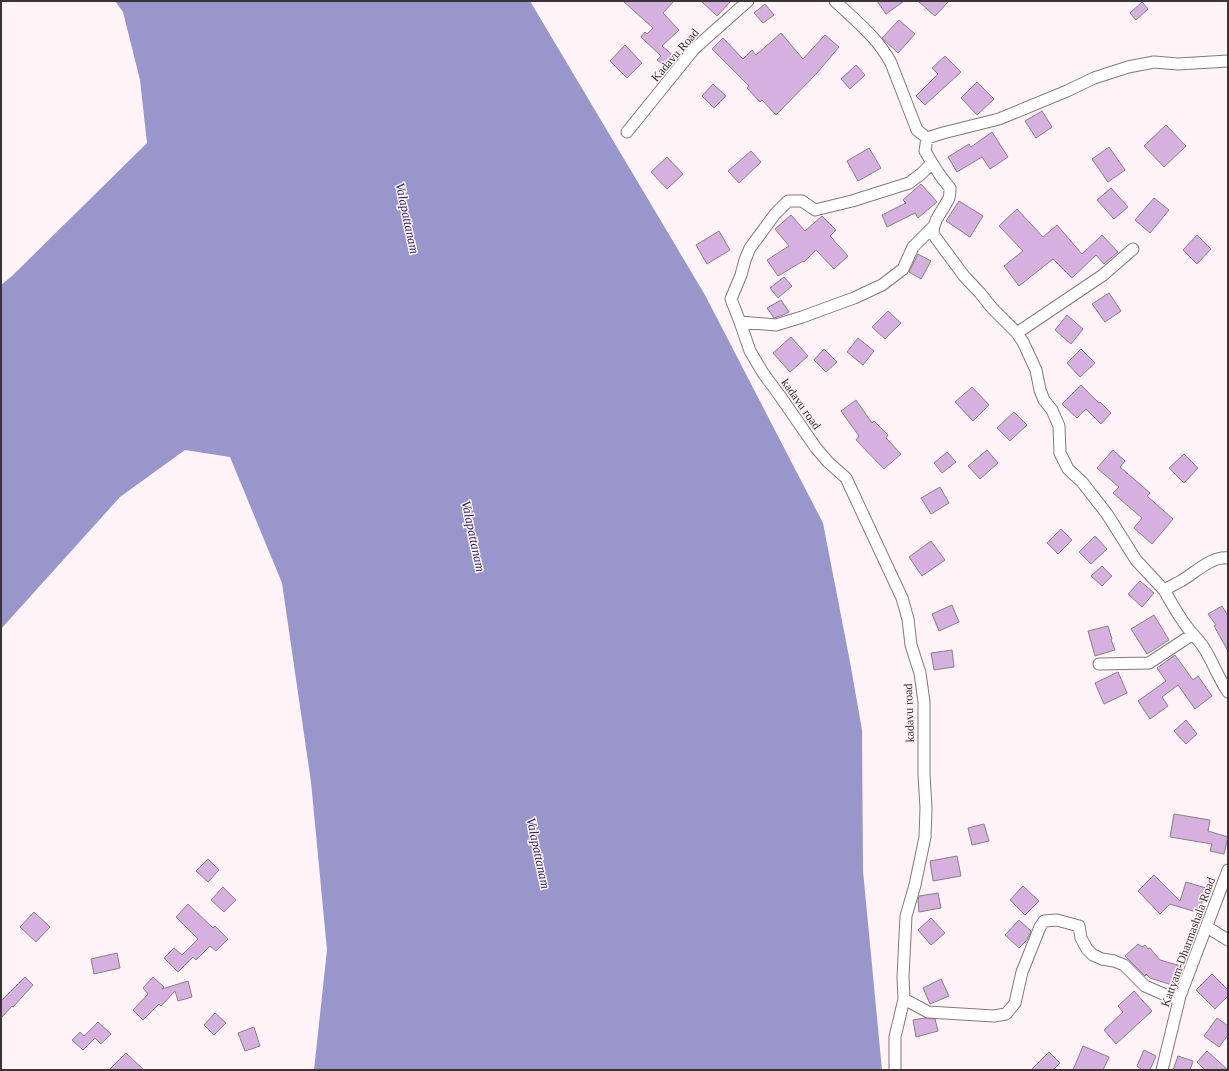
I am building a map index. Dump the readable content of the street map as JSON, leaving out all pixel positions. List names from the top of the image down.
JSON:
{
  "streets": {
    "street": ["Kadavu Road", "kadavu road", "Kattyam-Dharmashala Road"]
  },
  "water": ["Valapattanam"]
}
